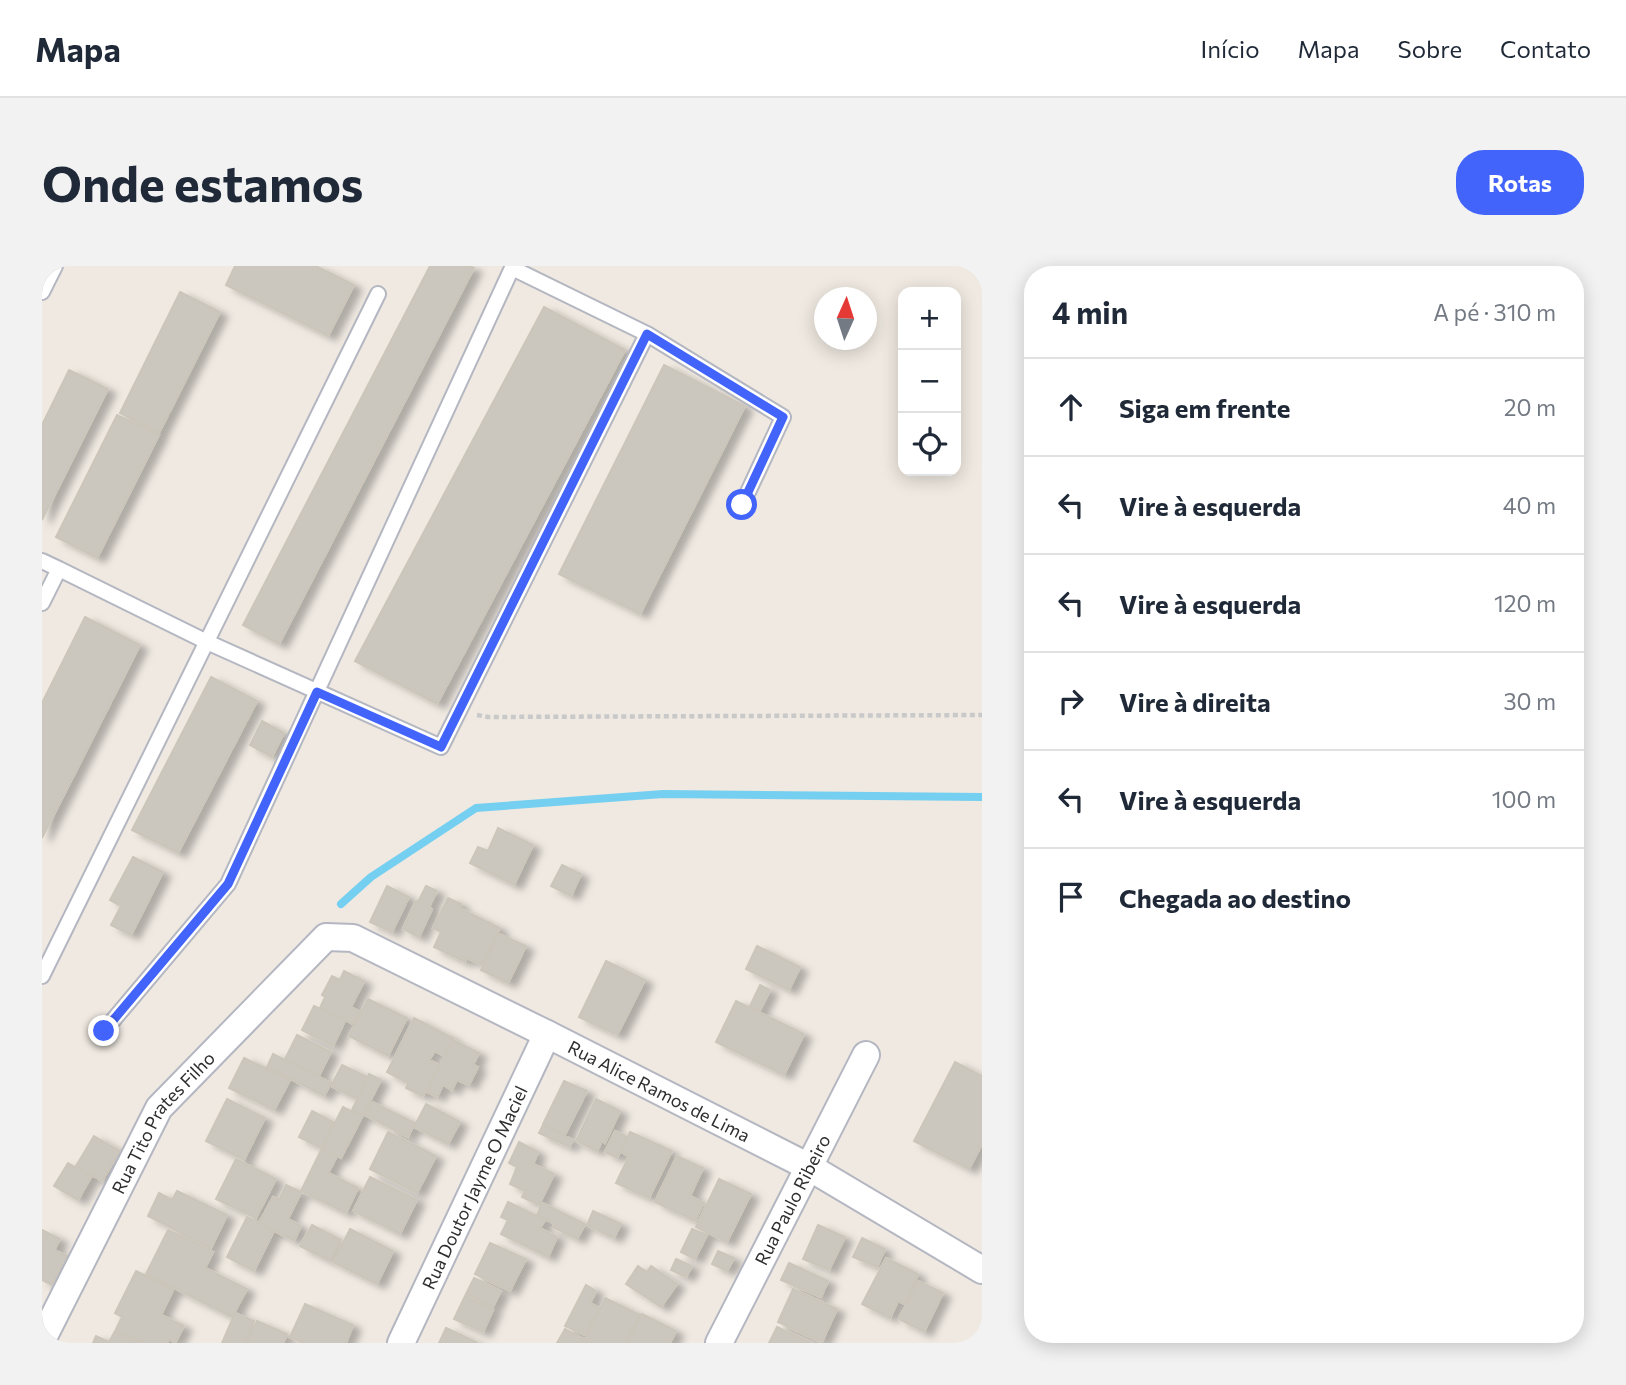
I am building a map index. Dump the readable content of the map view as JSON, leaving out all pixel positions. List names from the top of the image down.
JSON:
{
  "streets": {
    "street": [
      "Rua Alice Ramos de Lima",
      "Rua Tito Prates Filho",
      "Rua Doutor Jayme O Maciel",
      "Rua Paulo Ribeiro"
    ]
  },
  "crossings": [
    ["Rua Alice Ramos de Lima", "Rua Tito Prates Filho"],
    ["Rua Alice Ramos de Lima", "Rua Doutor Jayme O Maciel"],
    ["Rua Alice Ramos de Lima", "Rua Paulo Ribeiro"]
  ],
  "north": "top",
  "page": {
    "header": "Mapa",
    "nav": [
      "Início",
      "Mapa",
      "Sobre",
      "Contato"
    ],
    "buttons": "Rotas",
    "title": "Onde estamos",
    "heading": ["4 min", "A pé · 310 m"],
    "map_buttons": ["+", "−"],
    "list": [
      ["Siga em frente", "20 m"],
      ["Vire à esquerda", "40 m"],
      ["Vire à esquerda", "120 m"],
      ["Vire à direita", "30 m"],
      ["Vire à esquerda", "100 m"],
      "Chegada ao destino"
    ]
  }
}
